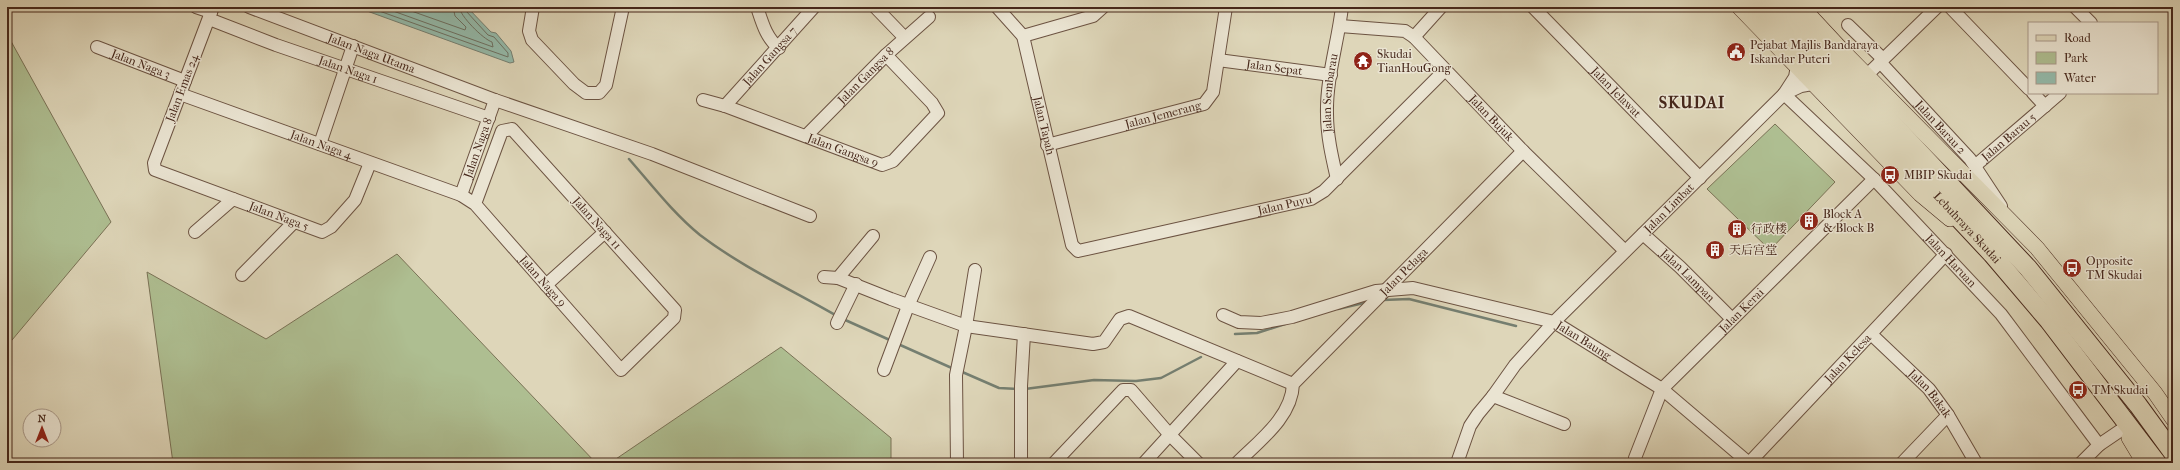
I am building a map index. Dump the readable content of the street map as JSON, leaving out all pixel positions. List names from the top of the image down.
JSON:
{
  "streets": {
    "highway": ["Lebuhraya Skudai"],
    "street": [
      "Jalan Naga Utama",
      "Jalan Gangsa 7",
      "Jalan Naga 3",
      "Jalan Sepat",
      "Jalan Naga 1",
      "Jalan Gangsa 8",
      "Jalan Emas 24",
      "Jalan Jelawat",
      "Jalan Sembarau",
      "Jalan Jemerang",
      "Jalan Bujuk",
      "Jalan Tapah",
      "Jalan Barau 2",
      "Jalan Barau 5",
      "Jalan Naga 4",
      "Jalan Naga 8",
      "Jalan Gangsa 9",
      "Jalan Puyu",
      "Jalan Limbat",
      "Jalan Naga 5",
      "Jalan Naga 11",
      "Jalan Haruan",
      "Jalan Pelaga",
      "Jalan Lampan",
      "Jalan Naga 9",
      "Jalan Kerai",
      "Jalan Baung",
      "Jalan Kelesa",
      "Jalan Bakak"
    ]
  },
  "crossings": [
    ["Jalan Naga Utama", "Jalan Naga 8"],
    ["Jalan Gangsa 7", "Jalan Gangsa 9"],
    ["Jalan Naga 3", "Jalan Emas 24"],
    ["Jalan Sepat", "Jalan Sembarau"],
    ["Jalan Sepat", "Jalan Jemerang"],
    ["Jalan Naga 1", "Jalan Emas 24"],
    ["Jalan Naga 1", "Jalan Naga 8"],
    ["Jalan Gangsa 8", "Jalan Gangsa 9"],
    ["Jalan Emas 24", "Jalan Naga 4"],
    ["Jalan Emas 24", "Jalan Naga 5"],
    ["Jalan Jelawat", "Jalan Limbat"],
    ["Jalan Sembarau", "Jalan Bujuk"],
    ["Jalan Sembarau", "Jalan Puyu"],
    ["Jalan Jemerang", "Jalan Tapah"],
    ["Jalan Bujuk", "Jalan Puyu"],
    ["Jalan Bujuk", "Jalan Limbat"],
    ["Jalan Bujuk", "Jalan Pelaga"],
    ["Jalan Tapah", "Jalan Puyu"],
    ["Jalan Barau 2", "Jalan Barau 5"],
    ["Jalan Naga 4", "Jalan Naga 8"],
    ["Jalan Naga 4", "Jalan Naga 5"],
    ["Jalan Naga 4", "Jalan Naga 9"],
    ["Jalan Naga 8", "Jalan Naga 9"],
    ["Jalan Limbat", "Jalan Haruan"],
    ["Jalan Limbat", "Jalan Lampan"],
    ["Jalan Limbat", "Jalan Baung"],
    ["Jalan Naga 11", "Jalan Naga 9"],
    ["Jalan Haruan", "Jalan Kerai"],
    ["Jalan Haruan", "Jalan Kelesa"],
    ["Jalan Pelaga", "Jalan Baung"],
    ["Jalan Lampan", "Jalan Kerai"],
    ["Jalan Kerai", "Jalan Baung"],
    ["Jalan Baung", "Jalan Kelesa"],
    ["Jalan Kelesa", "Jalan Bakak"]
  ],
  "districts": ["SKUDAI"],
  "places": {
    "public building": ["Pejabat Majlis Bandaraya Iskandar Puteri"],
    "temple": ["Skudai TianHouGong"],
    "bus stop": ["MBIP Skudai", "Opposite TM Skudai", "TM Skudai"],
    "building": ["Block A & Block B", "行政楼", "天后宫堂"]
  },
  "legend": ["Road", "Park", "Water"],
  "north": "top"
}
